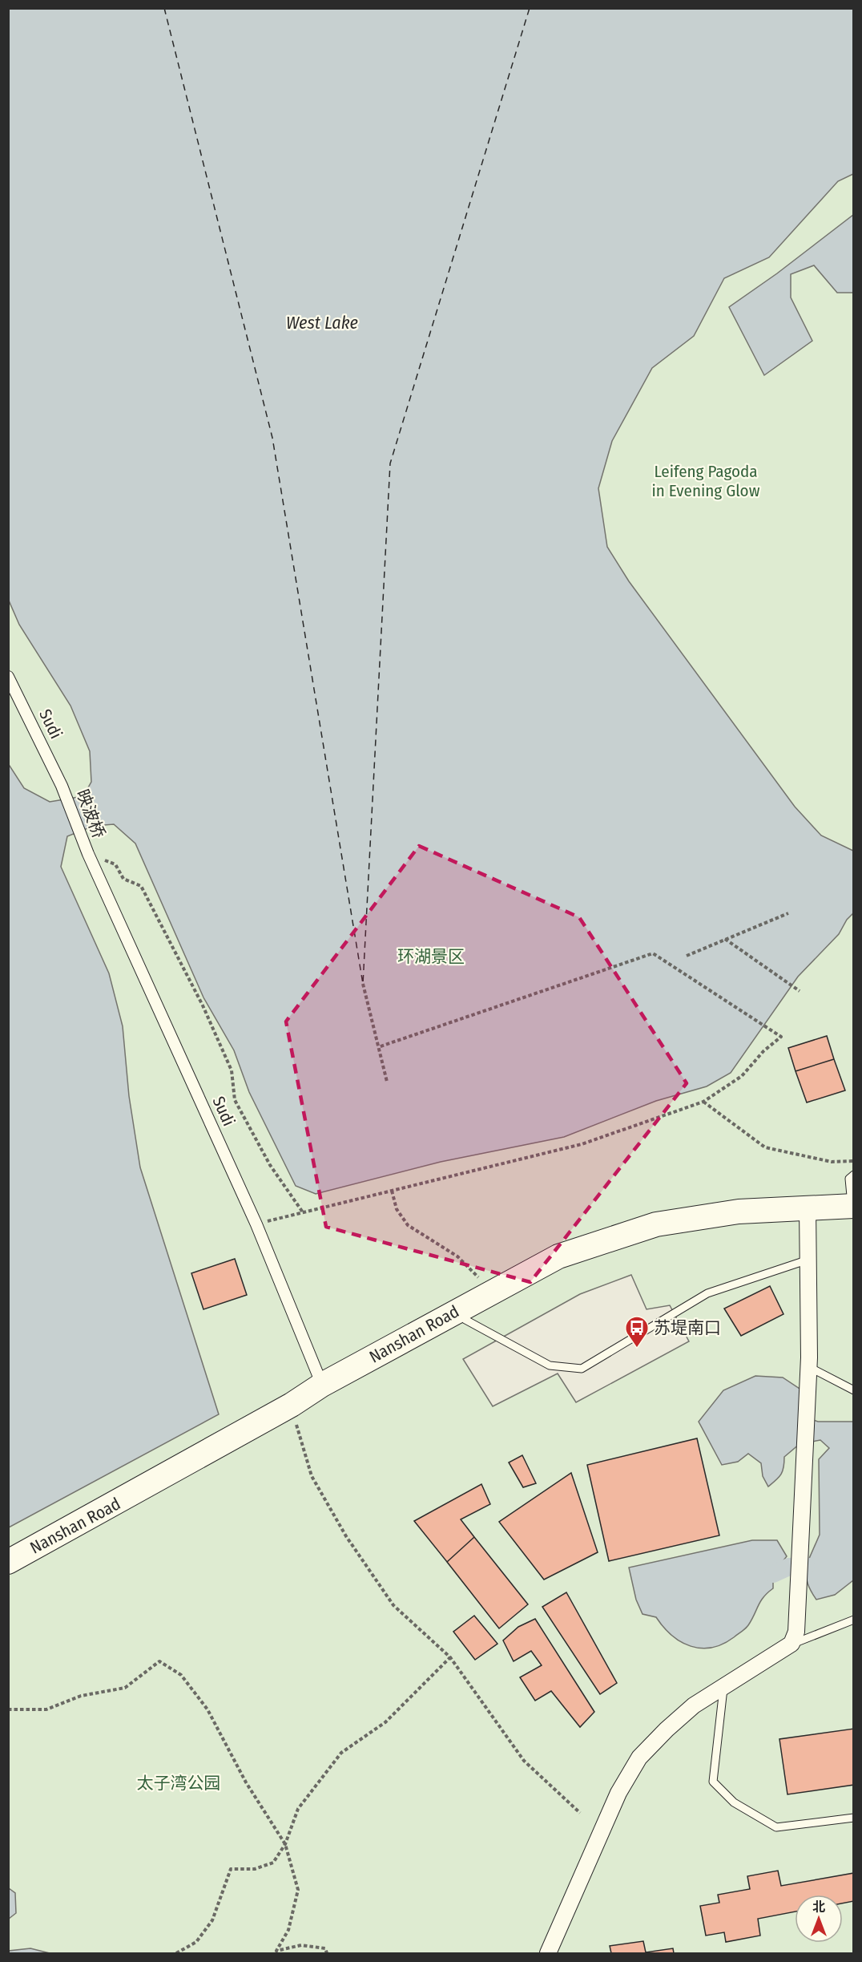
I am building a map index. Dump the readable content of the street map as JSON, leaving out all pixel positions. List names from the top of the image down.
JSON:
{
  "streets": {
    "main road": ["Nanshan Road"],
    "street": ["Sudi", "映波桥"]
  },
  "crossings": [
    ["Sudi", "映波桥"],
    ["Sudi", "Nanshan Road"]
  ],
  "water": ["West Lake"],
  "parks": ["Leifeng Pagoda in Evening Glow", "环湖景区", "太子湾公园"],
  "places": {
    "bus stop": ["苏堤南口"]
  },
  "north": "top"
}
